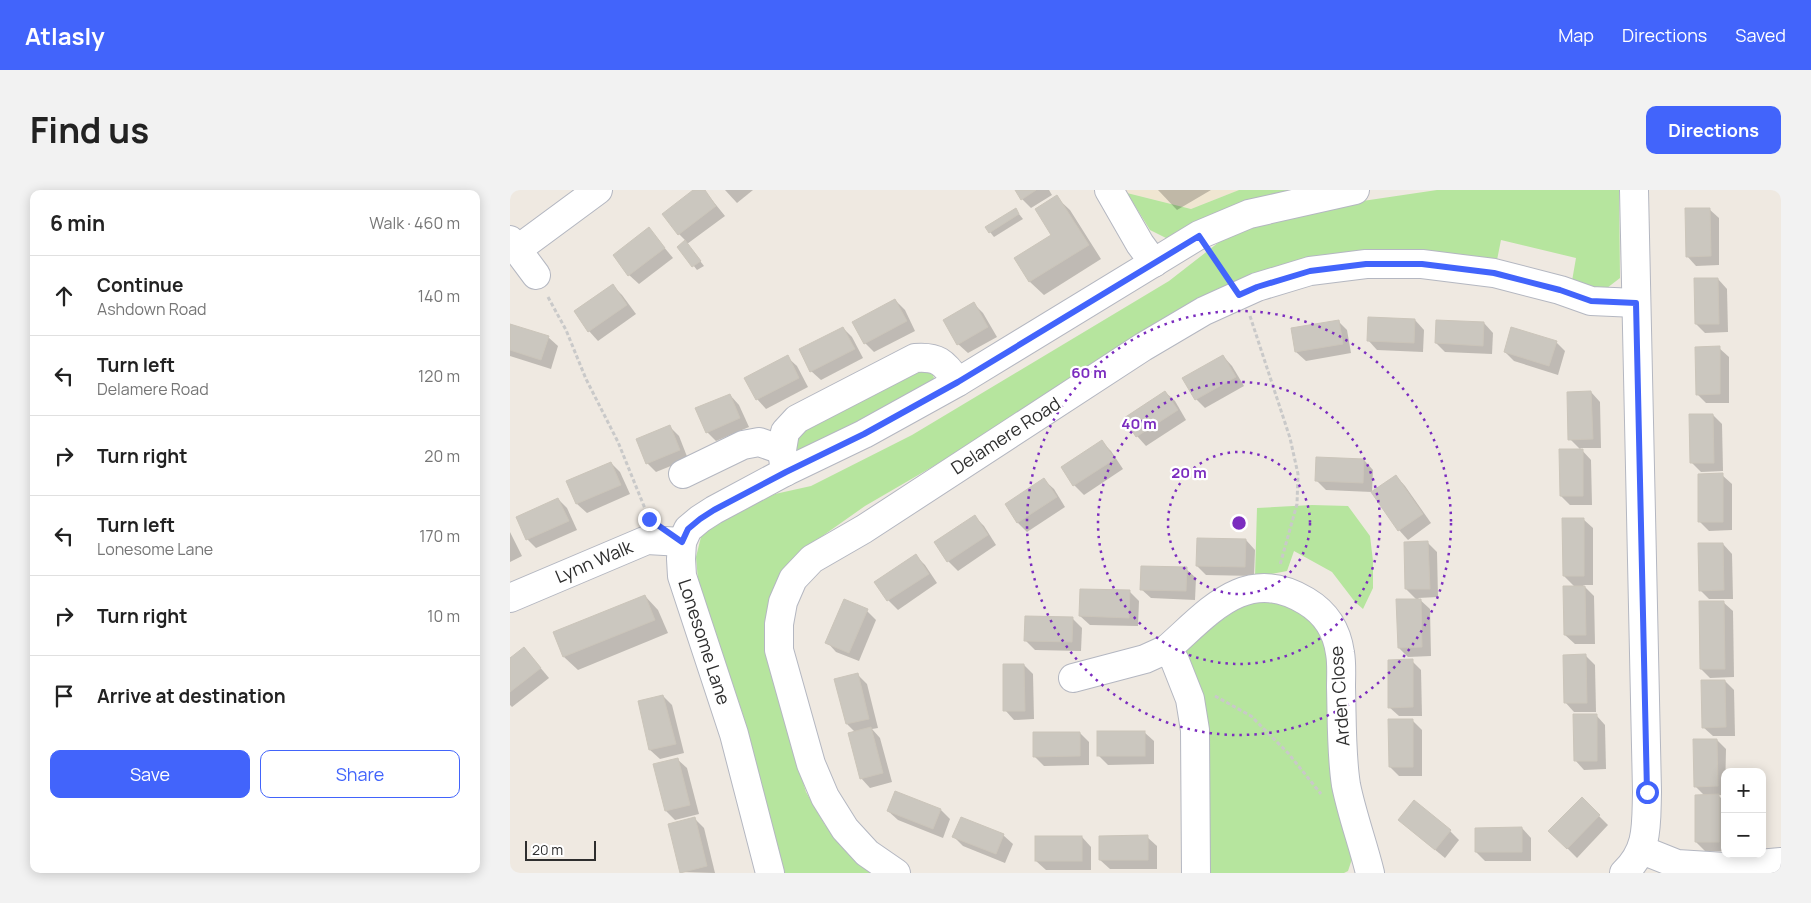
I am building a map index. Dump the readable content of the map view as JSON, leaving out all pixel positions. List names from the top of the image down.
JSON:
{
  "streets": {
    "street": [
      "Delamere Road",
      "Lynn Walk",
      "Lonesome Lane",
      "Arden Close"
    ]
  },
  "crossings": [
    ["Lynn Walk", "Lonesome Lane"]
  ],
  "scale_bar": "20 m",
  "page": {
    "header": "Atlasly",
    "nav": ["Map", "Directions", "Saved"],
    "title": "Find us",
    "buttons": [
      "Directions",
      ["Save", "Share"]
    ],
    "heading": ["6 min", "Walk · 460 m"],
    "list": [
      ["Continue", "Ashdown Road", "140 m"],
      ["Turn left", "Delamere Road", "120 m"],
      ["Turn right", "20 m"],
      ["Turn left", "Lonesome Lane", "170 m"],
      ["Turn right", "10 m"],
      "Arrive at destination"
    ],
    "map_buttons": ["+", "−"],
    "scale": "20 m"
  },
  "rings": ["60 m", "40 m", "20 m"]
}
